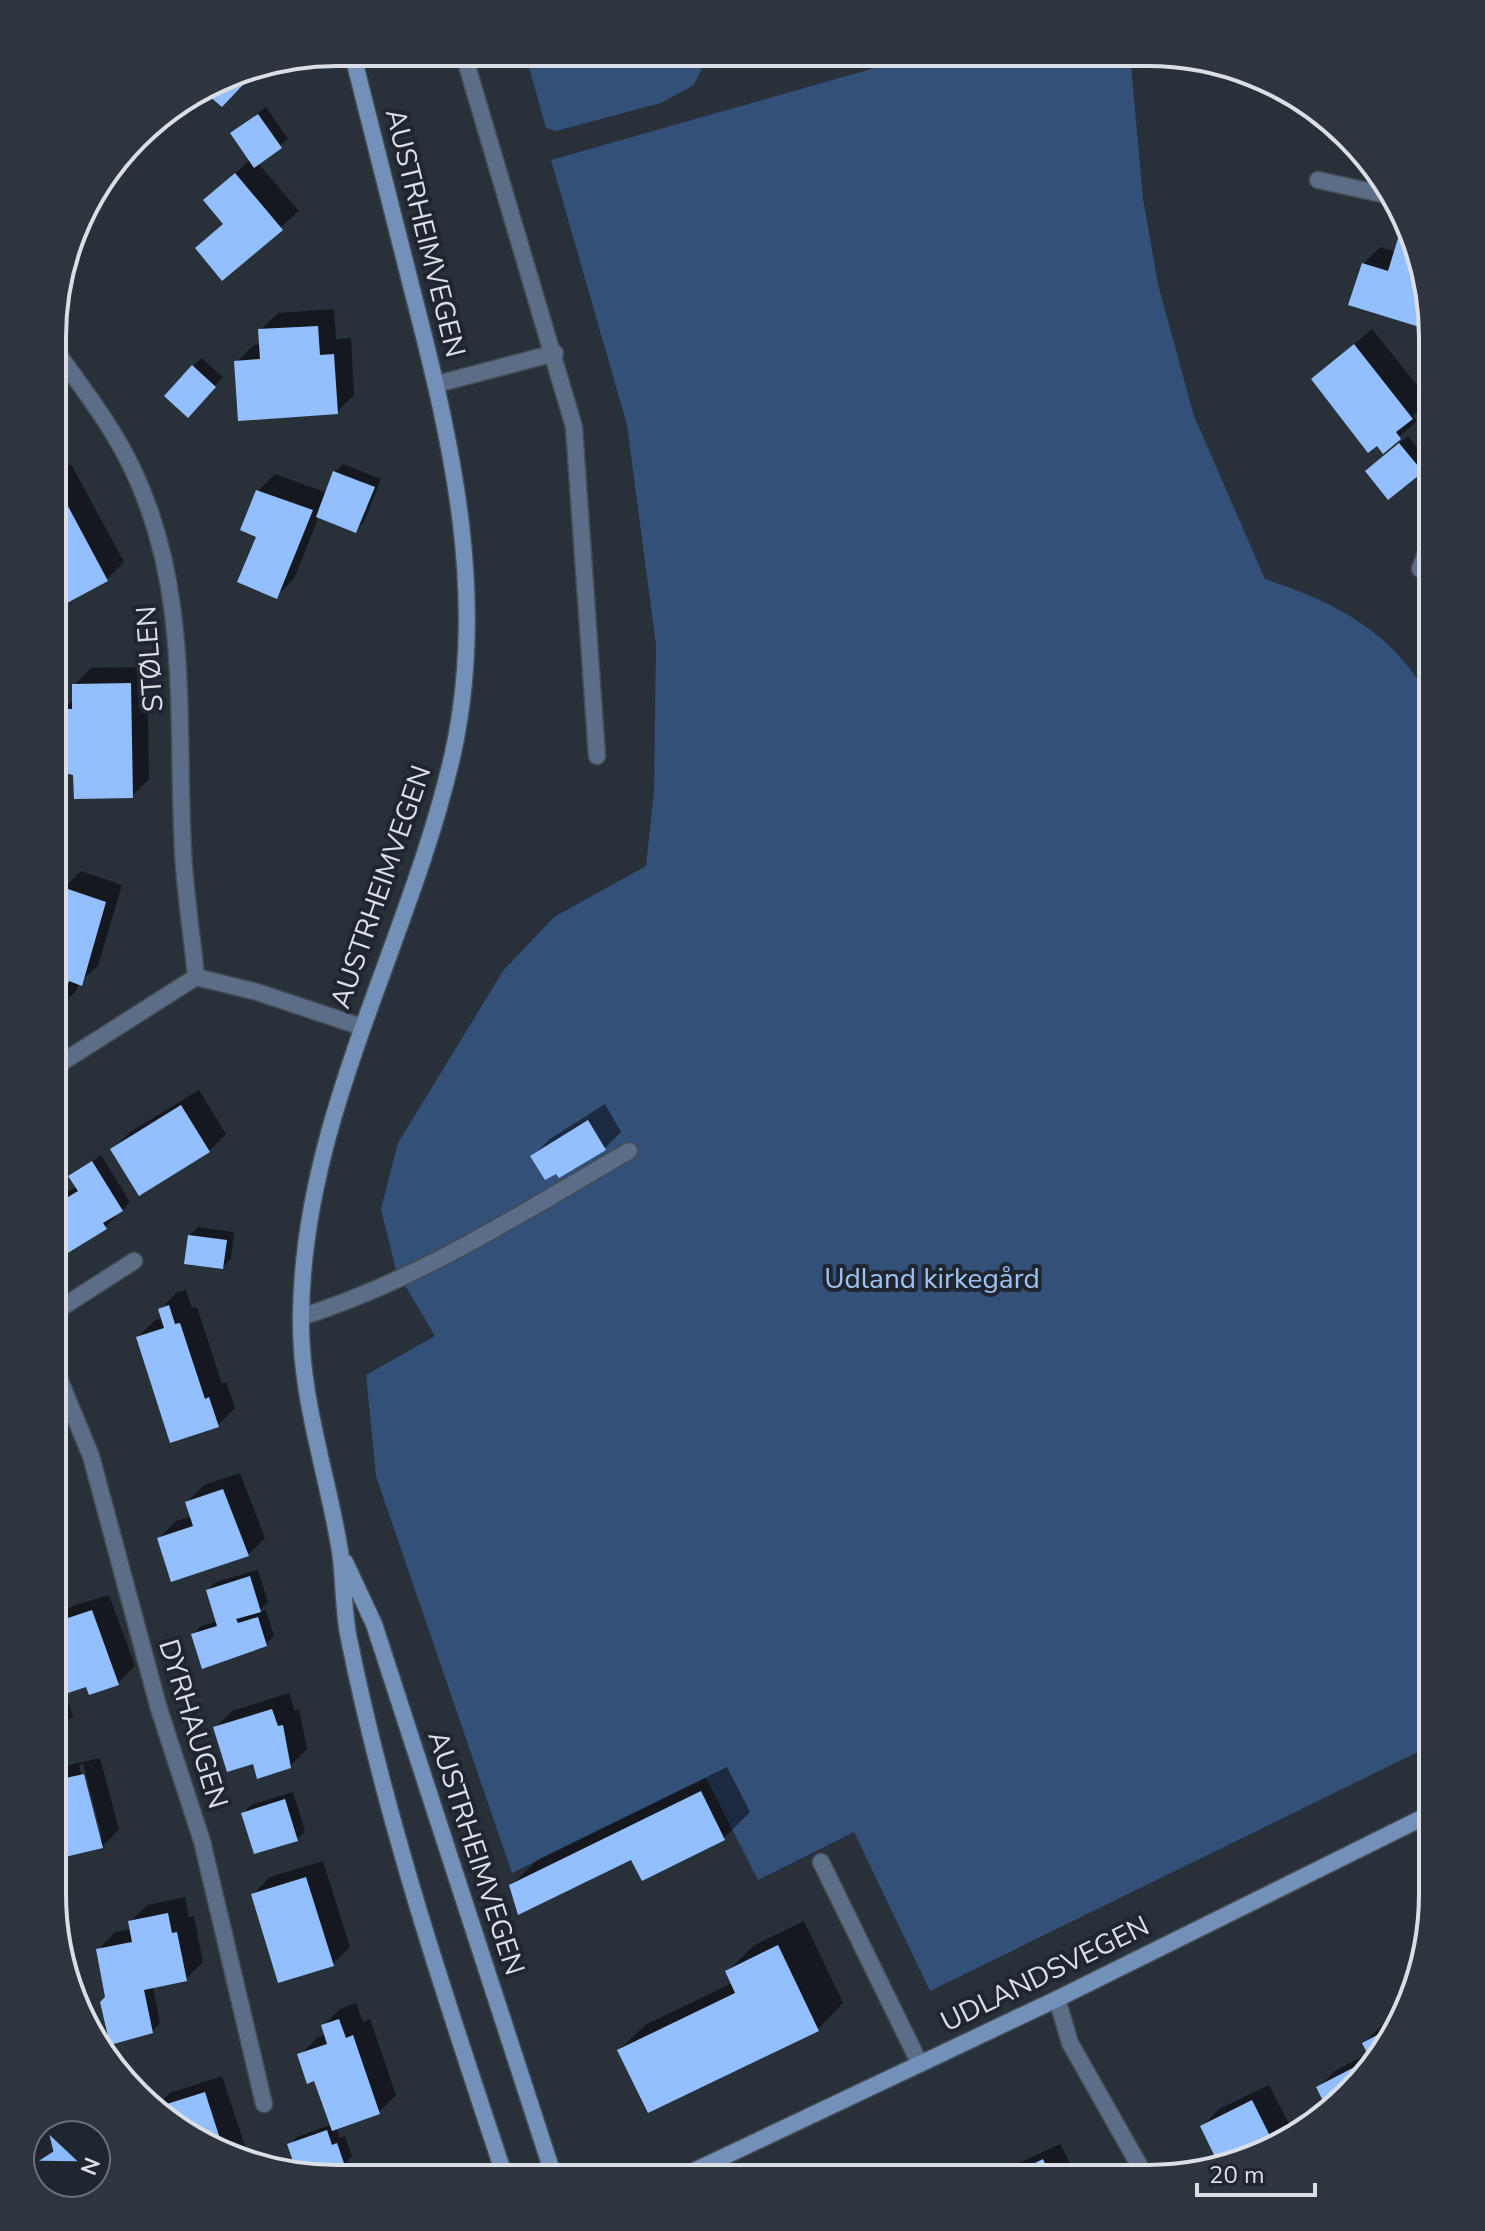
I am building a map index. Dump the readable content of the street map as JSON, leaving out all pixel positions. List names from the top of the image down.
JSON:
{
  "streets": {
    "main road": ["AUSTRHEIMVEGEN", "UDLANDSVEGEN"],
    "street": ["STØLEN", "DYRHAUGEN"]
  },
  "parks": ["Udland kirkegård"],
  "scale_bar": "20 m",
  "north": "right"
}
